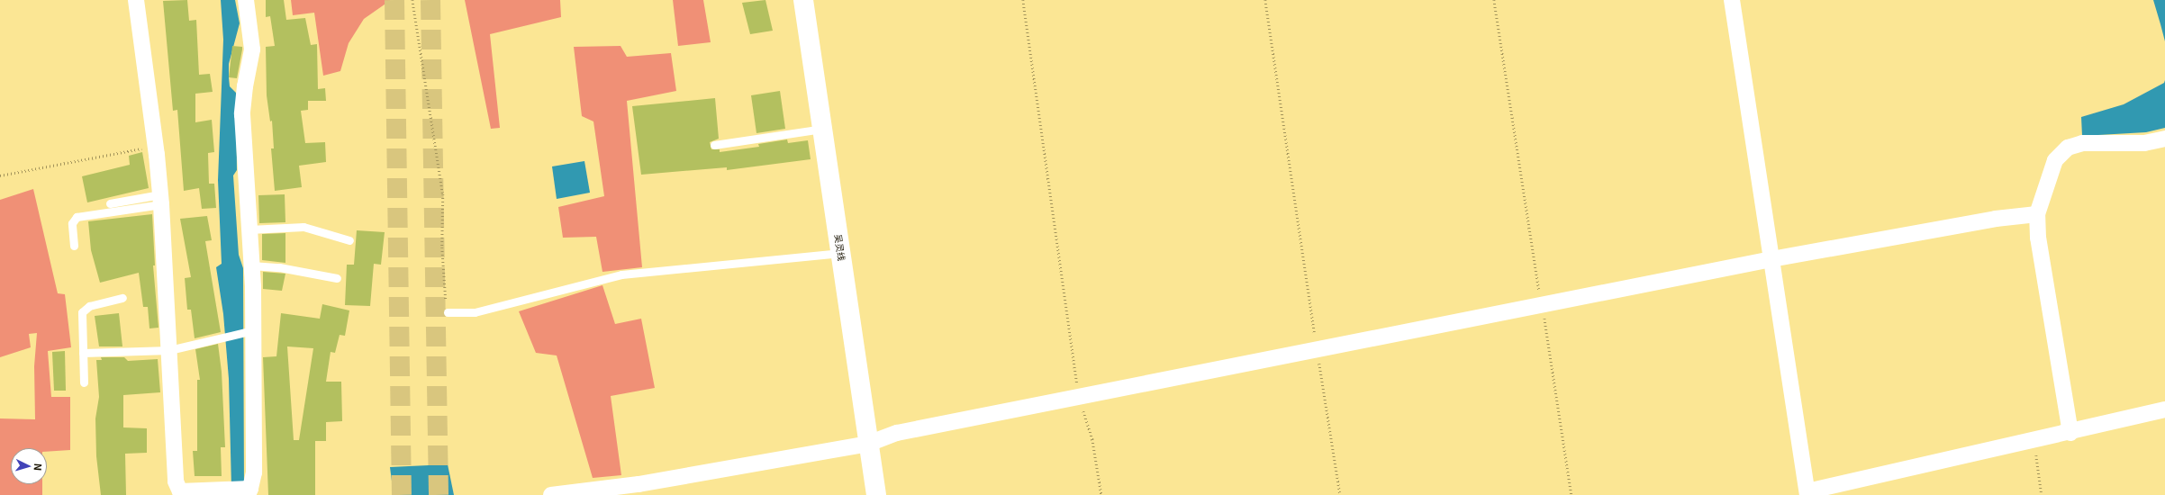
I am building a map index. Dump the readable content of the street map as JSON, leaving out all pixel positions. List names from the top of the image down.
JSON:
{
  "streets": {
    "street": ["吴灵线"]
  },
  "north": "right"
}
